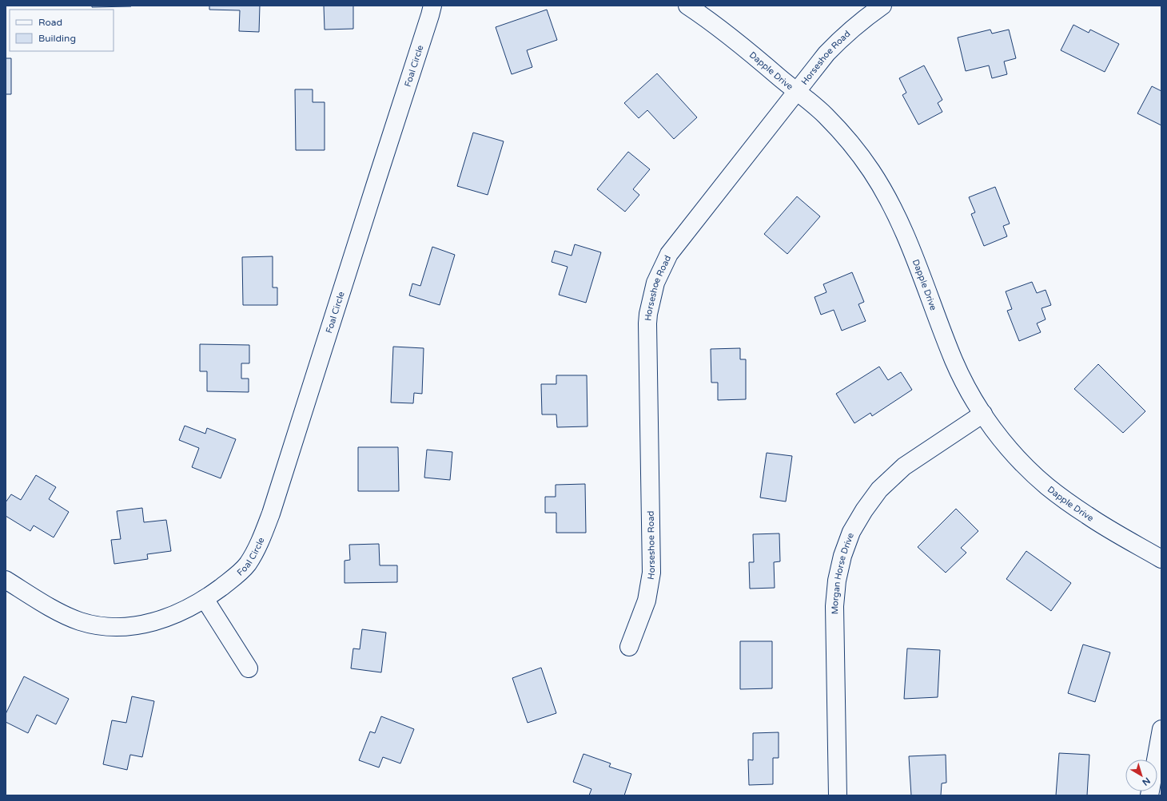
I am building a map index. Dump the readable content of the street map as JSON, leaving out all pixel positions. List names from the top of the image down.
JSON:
{
  "streets": {
    "street": [
      "Horseshoe Road",
      "Foal Circle",
      "Dapple Drive",
      "Morgan Horse Drive"
    ]
  },
  "crossings": [
    ["Horseshoe Road", "Dapple Drive"],
    ["Dapple Drive", "Morgan Horse Drive"]
  ],
  "legend": ["Road", "Building"],
  "north": "bottom right"
}
